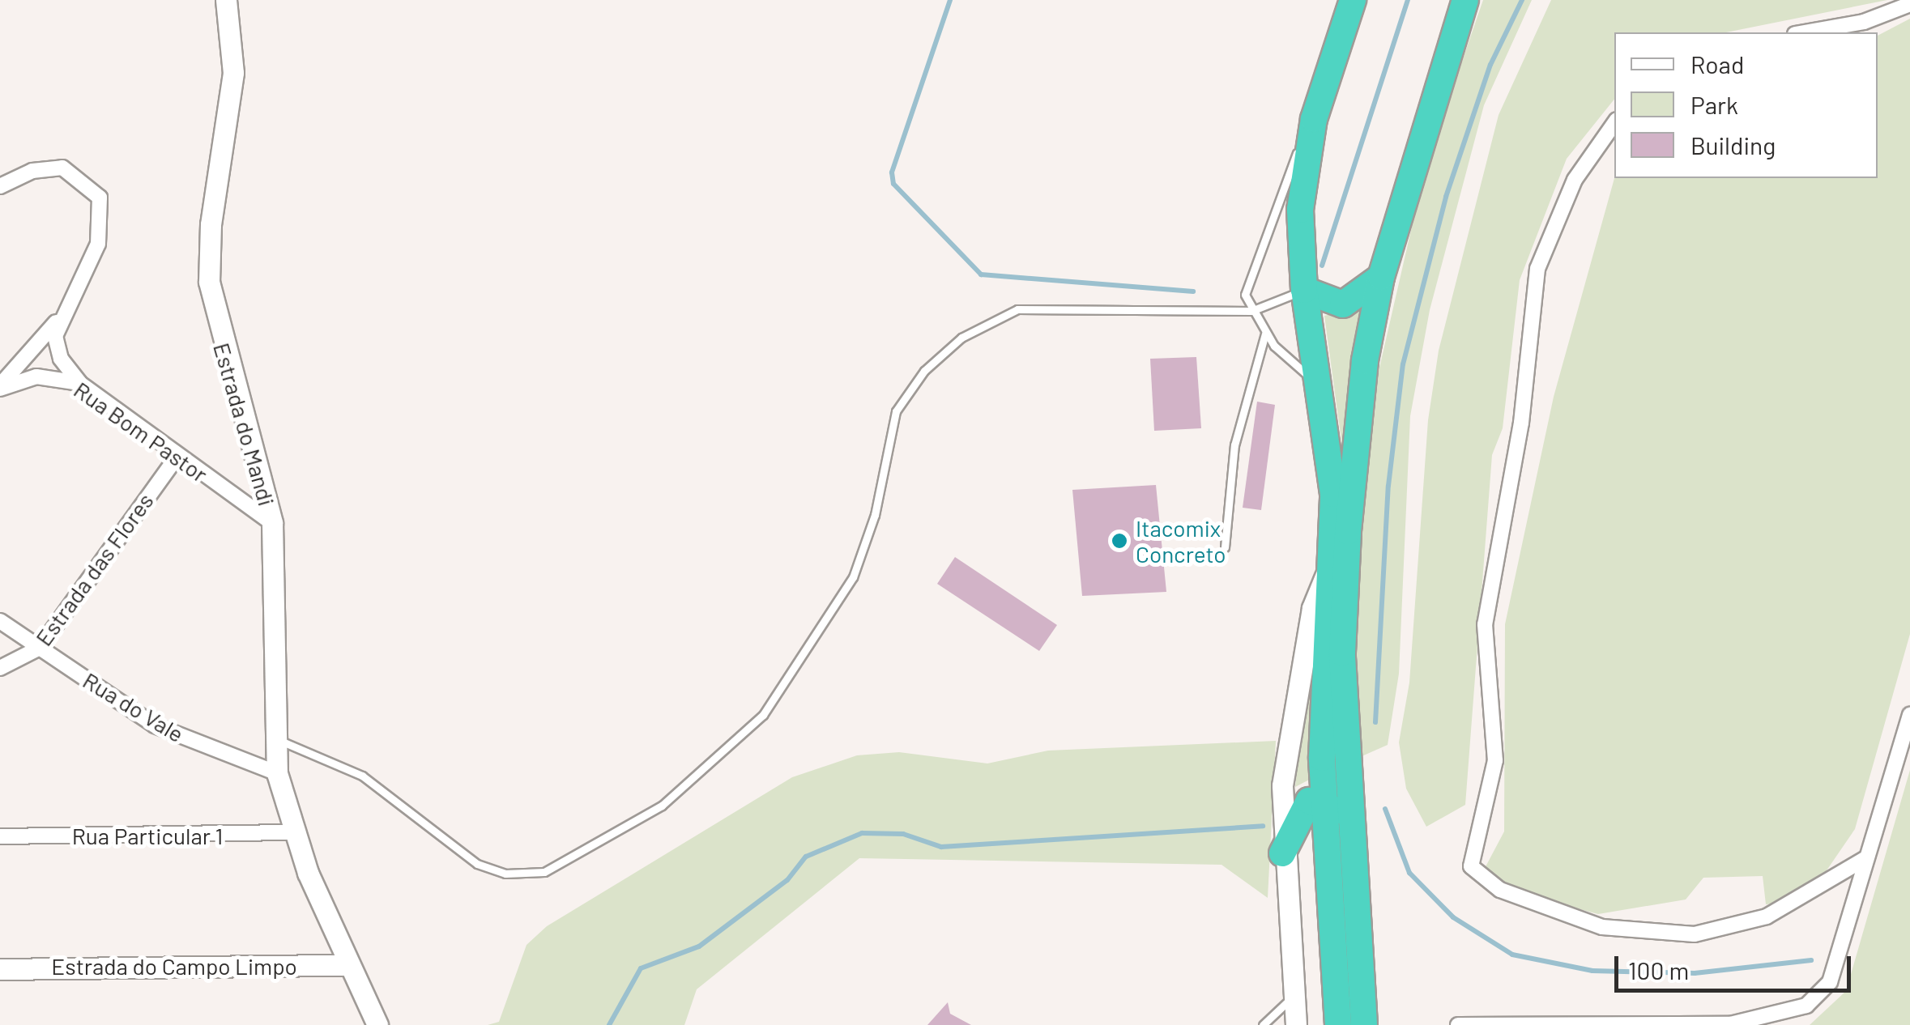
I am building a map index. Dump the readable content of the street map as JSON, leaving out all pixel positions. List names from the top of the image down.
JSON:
{
  "streets": {
    "main road": ["Estrada do Mandi", "Estrada do Campo Limpo"],
    "street": [
      "Rua Bom Pastor",
      "Estrada das Flores",
      "Rua do Vale",
      "Rua Particular 1"
    ]
  },
  "crossings": [
    ["Estrada do Mandi", "Rua Bom Pastor"],
    ["Estrada do Mandi", "Rua do Vale"],
    ["Estrada do Mandi", "Rua Particular 1"],
    ["Estrada do Mandi", "Estrada do Campo Limpo"],
    ["Rua Bom Pastor", "Estrada das Flores"],
    ["Estrada das Flores", "Rua do Vale"]
  ],
  "places": ["Itacomix Concreto"],
  "legend": ["Road", "Park", "Building"],
  "scale_bar": "100 m"
}
